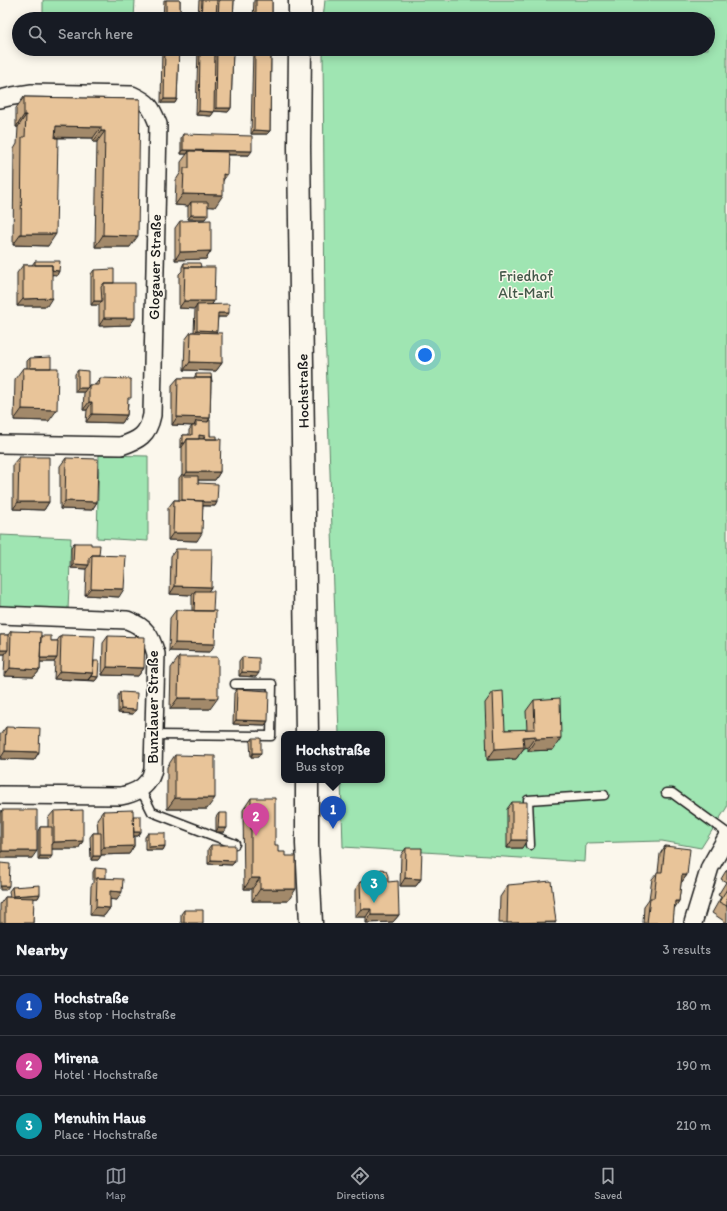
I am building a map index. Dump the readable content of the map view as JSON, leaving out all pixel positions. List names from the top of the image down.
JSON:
{
  "streets": {
    "main road": ["Hochstraße"],
    "street": ["Glogauer Straße", "Bunzlauer Straße"]
  },
  "parks": ["Friedhof Alt-Marl"],
  "page": {
    "search": "Search here",
    "popup": ["Hochstraße", "Bus stop"],
    "pins": ["1", "2", "3"],
    "heading": ["Nearby", "3 results"],
    "list": [
      {
        "mark": "1",
        "name": "Hochstraße",
        "note": "Bus stop · Hochstraße",
        "value": "180 m"
      },
      {
        "mark": "2",
        "name": "Mirena",
        "note": "Hotel · Hochstraße",
        "value": "190 m"
      },
      {
        "mark": "3",
        "name": "Menuhin Haus",
        "note": "Place · Hochstraße",
        "value": "210 m"
      }
    ],
    "nav": ["Map", "Directions", "Saved"]
  }
}
